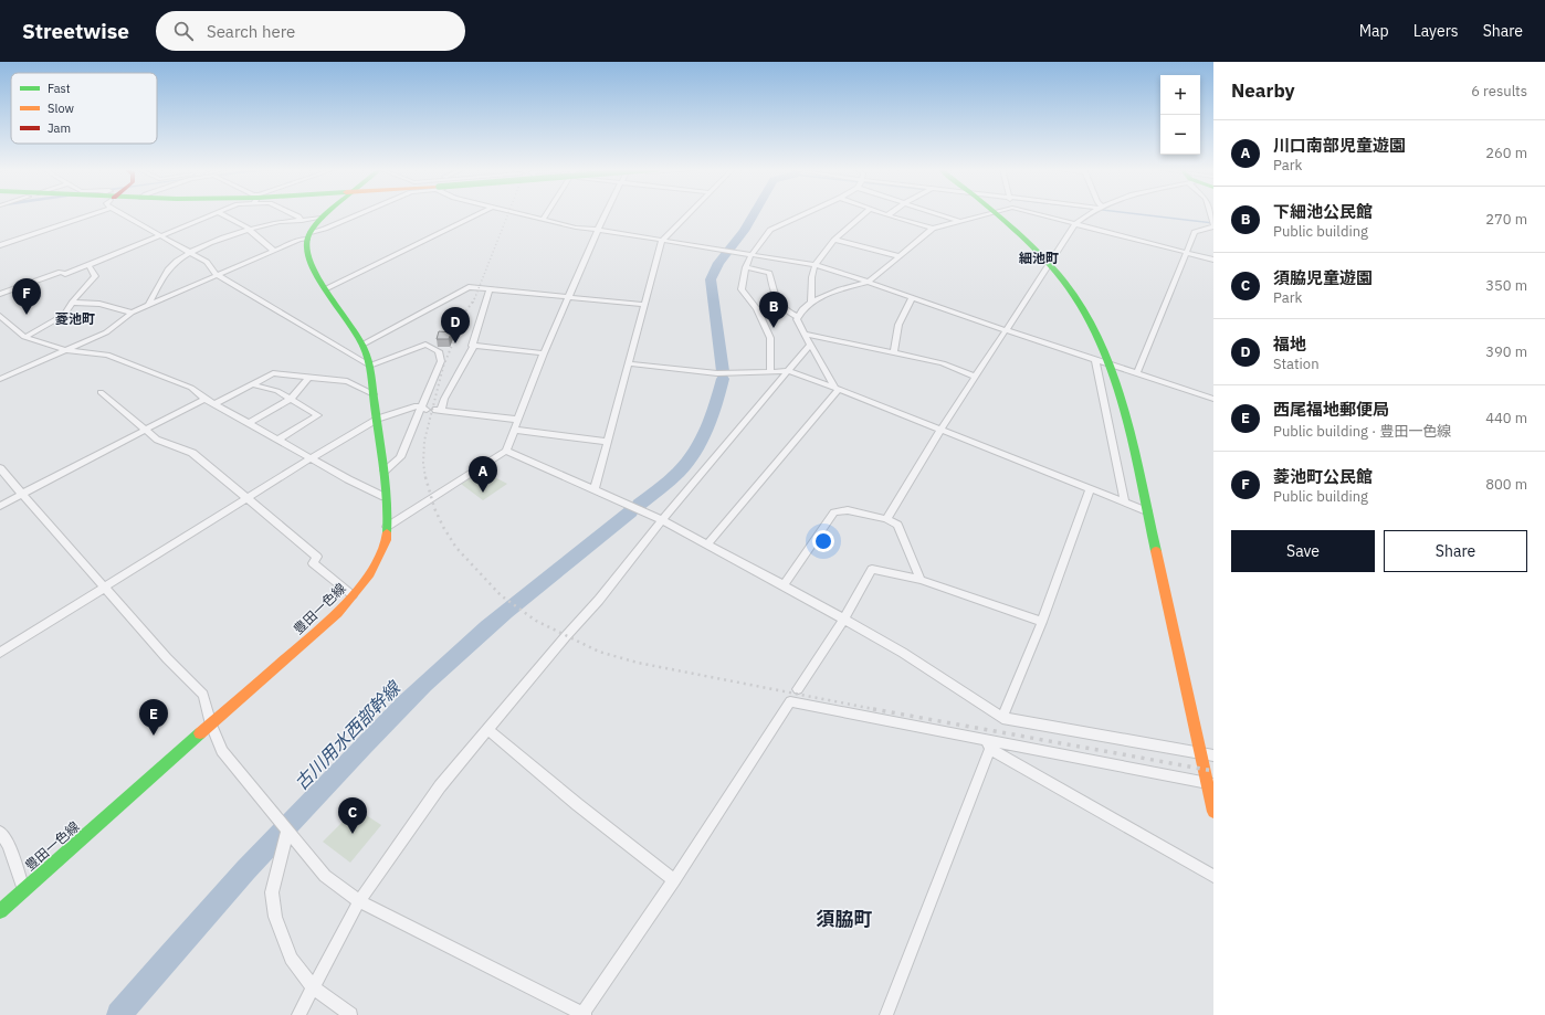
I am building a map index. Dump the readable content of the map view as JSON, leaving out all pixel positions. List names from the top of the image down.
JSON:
{
  "streets": {
    "main road": ["豊田一色線"]
  },
  "districts": ["細池町", "菱池町", "須脇町"],
  "water": ["古川用水西部幹線"],
  "legend": ["Fast", "Slow", "Jam"],
  "page": {
    "header": "Streetwise",
    "search": "Search here",
    "nav": ["Map", "Layers", "Share"],
    "heading": ["Nearby", "6 results"],
    "map_buttons": ["+", "−"],
    "list": [
      {
        "mark": "A",
        "name": "川口南部児童遊園",
        "note": "Park",
        "value": "260 m"
      },
      {
        "mark": "B",
        "name": "下細池公民館",
        "note": "Public building",
        "value": "270 m"
      },
      {
        "mark": "C",
        "name": "須脇児童遊園",
        "note": "Park",
        "value": "350 m"
      },
      {
        "mark": "D",
        "name": "福地",
        "note": "Station",
        "value": "390 m"
      },
      {
        "mark": "E",
        "name": "西尾福地郵便局",
        "note": "Public building · 豊田一色線",
        "value": "440 m"
      },
      {
        "mark": "F",
        "name": "菱池町公民館",
        "note": "Public building",
        "value": "800 m"
      }
    ],
    "pins": [
      "F",
      "B",
      "D",
      "A",
      "E",
      "C"
    ],
    "buttons": ["Save", "Share"]
  }
}
